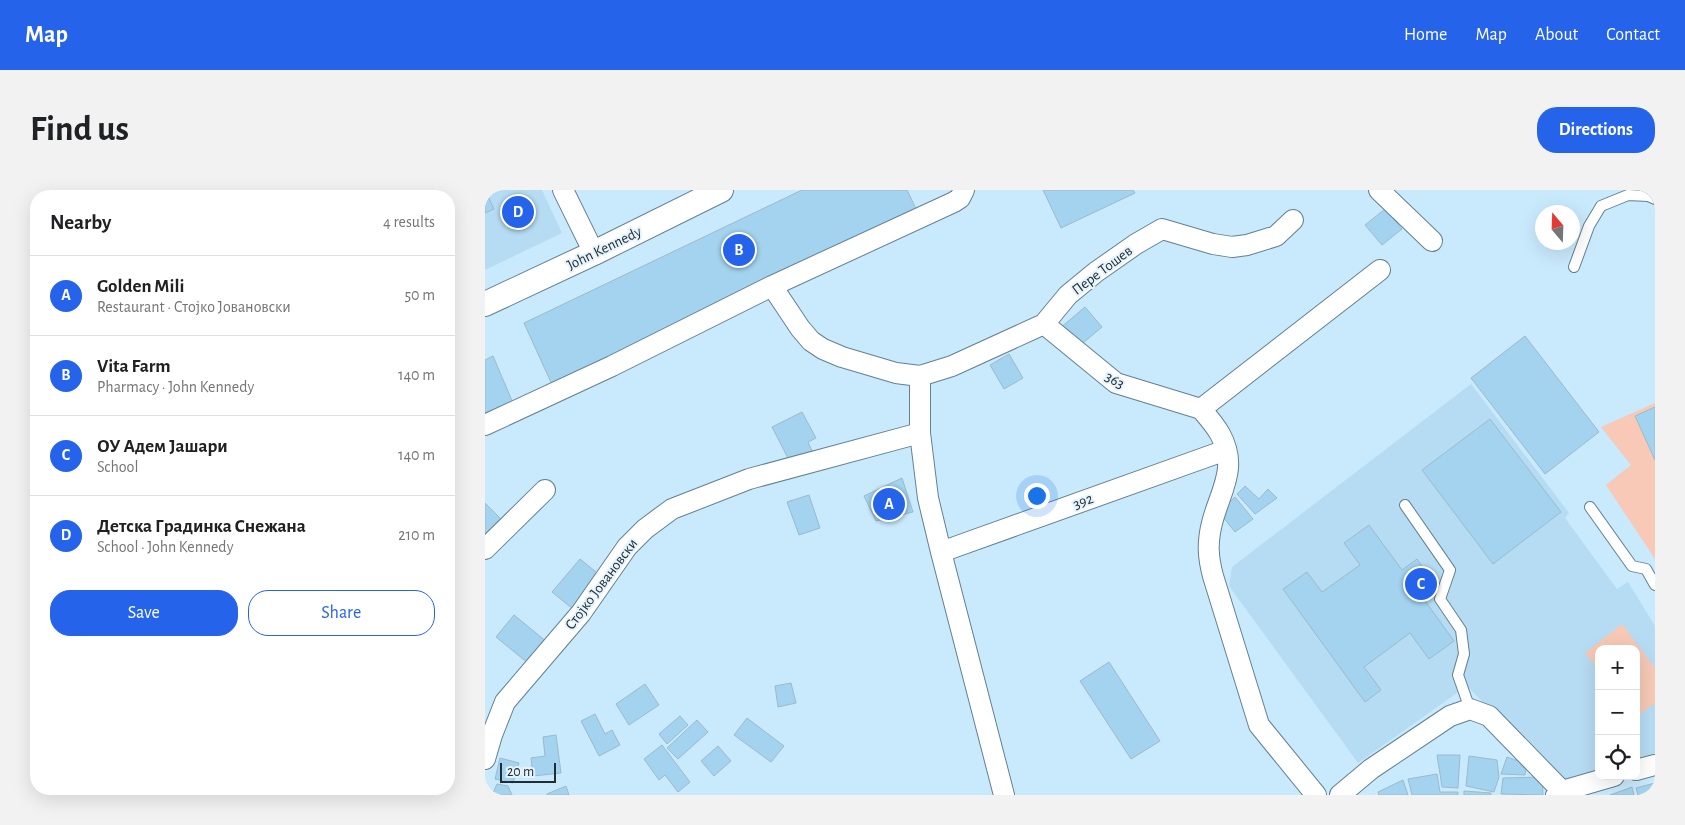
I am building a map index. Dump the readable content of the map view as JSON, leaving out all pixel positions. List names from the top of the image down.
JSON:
{
  "streets": {
    "street": [
      "John Kennedy",
      "Пере Тошев",
      "363",
      "392",
      "Стојко Јовановски"
    ]
  },
  "crossings": [
    ["Пере Тошев", "363"]
  ],
  "scale_bar": "20 m",
  "north": "top",
  "page": {
    "header": "Map",
    "nav": [
      "Home",
      "Map",
      "About",
      "Contact"
    ],
    "buttons": [
      "Directions",
      ["Save", "Share"]
    ],
    "title": "Find us",
    "heading": ["Nearby", "4 results"],
    "pins": [
      "D",
      "B",
      "A",
      "C"
    ],
    "list": [
      {
        "mark": "A",
        "name": "Golden Mili",
        "note": "Restaurant · Стојко Јовановски",
        "value": "50 m"
      },
      {
        "mark": "B",
        "name": "Vita Farm",
        "note": "Pharmacy · John Kennedy",
        "value": "140 m"
      },
      {
        "mark": "C",
        "name": "ОУ Адем Јашари",
        "note": "School",
        "value": "140 m"
      },
      {
        "mark": "D",
        "name": "Детска Градинка Снежана",
        "note": "School · John Kennedy",
        "value": "210 m"
      }
    ],
    "map_buttons": ["+", "−"],
    "scale": "20 m"
  }
}
